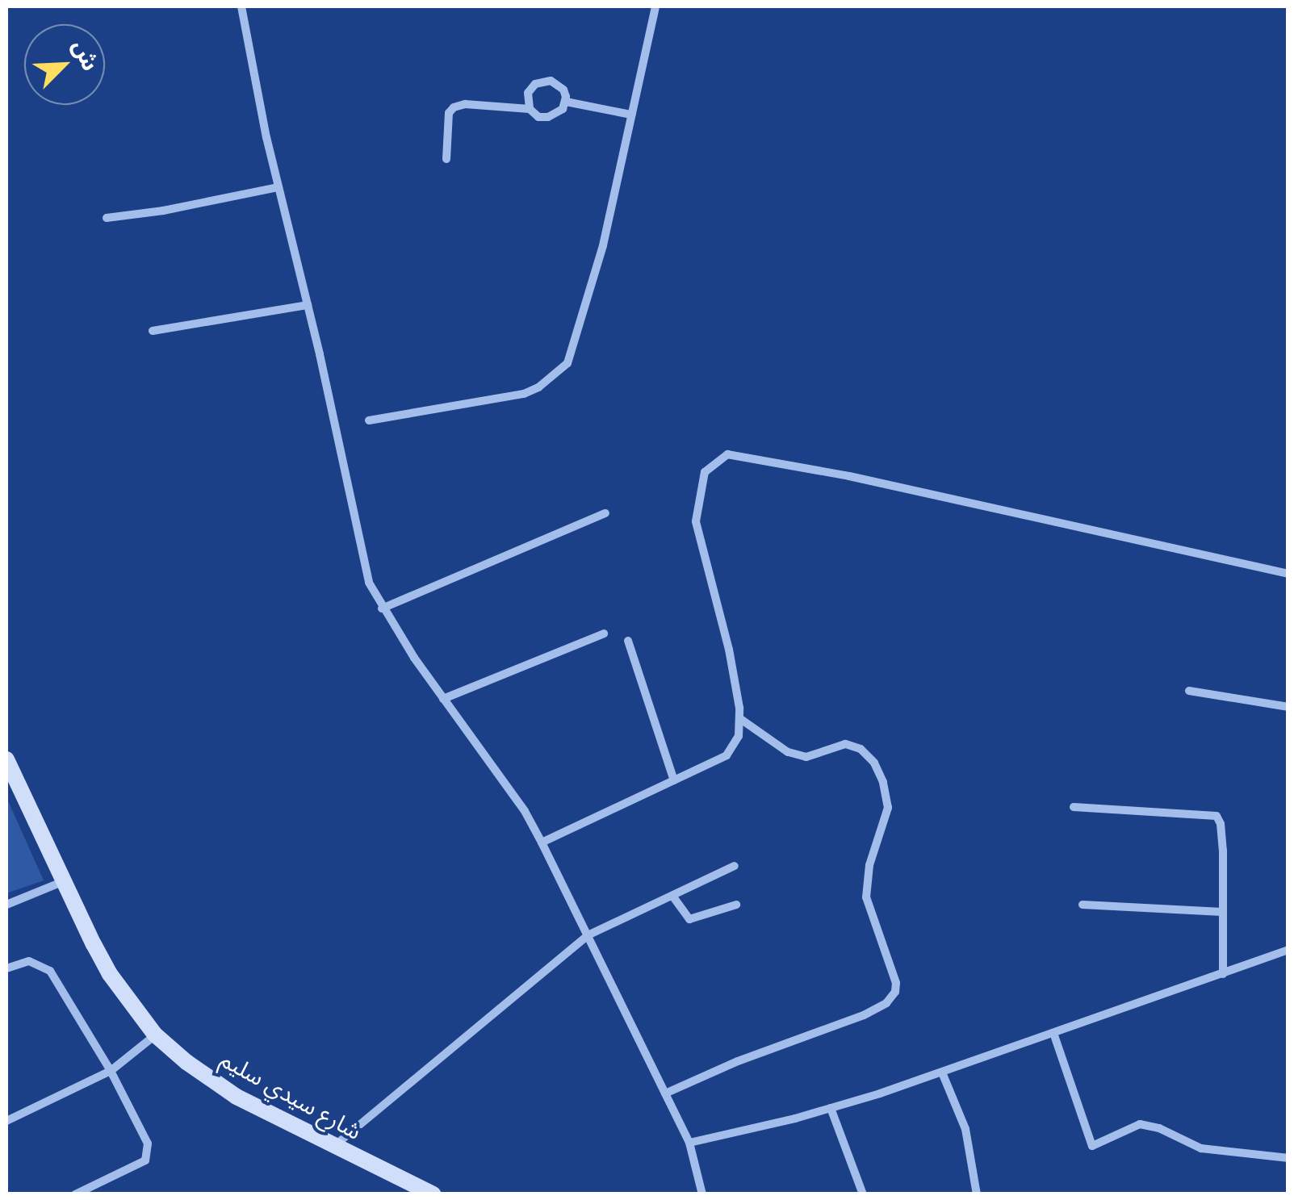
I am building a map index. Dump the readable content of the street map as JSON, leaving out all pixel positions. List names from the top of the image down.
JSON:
{
  "streets": {
    "main road": ["شارع سيدي سليم"]
  },
  "north": "top right"
}
